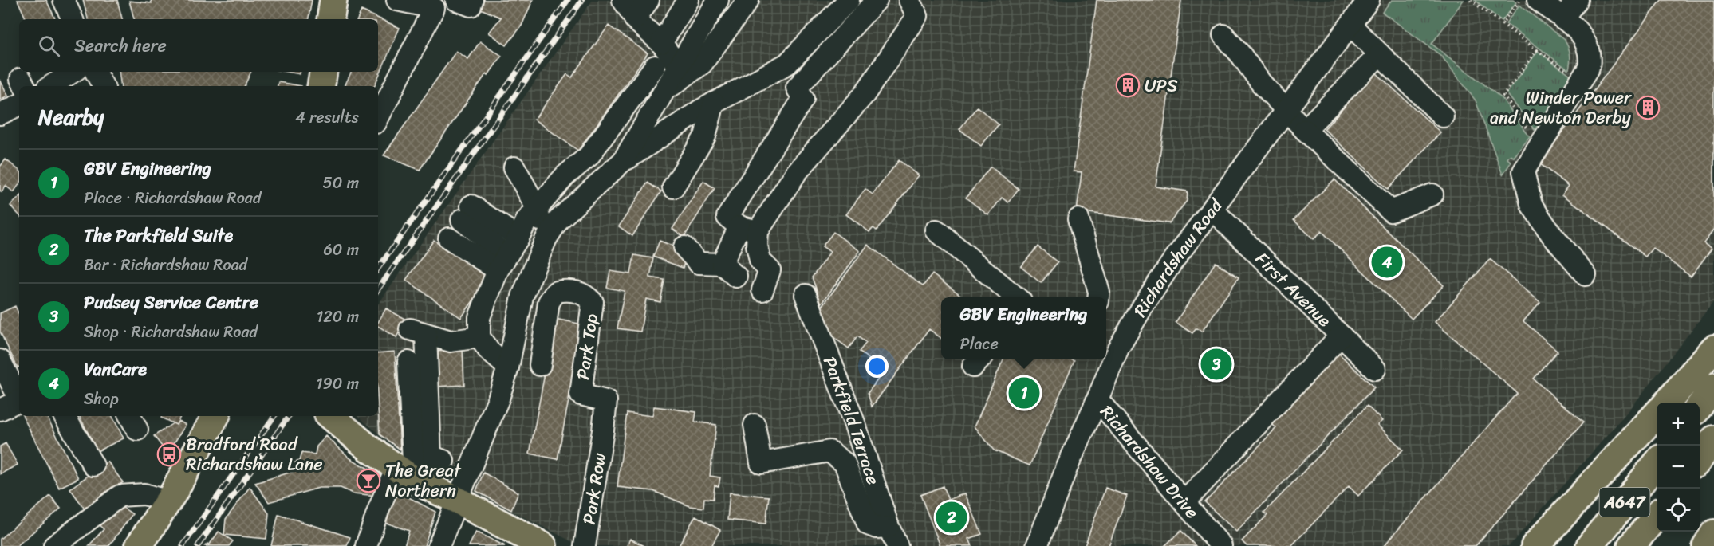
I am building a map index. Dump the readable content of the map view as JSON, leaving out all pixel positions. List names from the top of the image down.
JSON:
{
  "streets": {
    "main road": ["A647"],
    "street": [
      "Richardshaw Road",
      "First Avenue",
      "Park Top",
      "Parkfield Terrace",
      "Richardshaw Drive",
      "Park Row"
    ]
  },
  "crossings": [
    ["Richardshaw Road", "First Avenue"],
    ["Richardshaw Road", "Richardshaw Drive"],
    ["Park Top", "Park Row"]
  ],
  "places": {
    "building": ["UPS", "Winder Power and Newton Derby"],
    "bus stop": ["Bradford Road Richardshaw Lane"],
    "bar": ["The Great Northern"]
  },
  "page": {
    "search": "Search here",
    "heading": ["Nearby", "4 results"],
    "list": [
      {
        "mark": "1",
        "name": "GBV Engineering",
        "note": "Place · Richardshaw Road",
        "value": "50 m"
      },
      {
        "mark": "2",
        "name": "The Parkfield Suite",
        "note": "Bar · Richardshaw Road",
        "value": "60 m"
      },
      {
        "mark": "3",
        "name": "Pudsey Service Centre",
        "note": "Shop · Richardshaw Road",
        "value": "120 m"
      },
      {
        "mark": "4",
        "name": "VanCare",
        "note": "Shop",
        "value": "190 m"
      }
    ],
    "pins": [
      "4",
      "3",
      "1",
      "2"
    ],
    "popup": ["GBV Engineering", "Place"],
    "map_buttons": ["+", "−"]
  }
}
